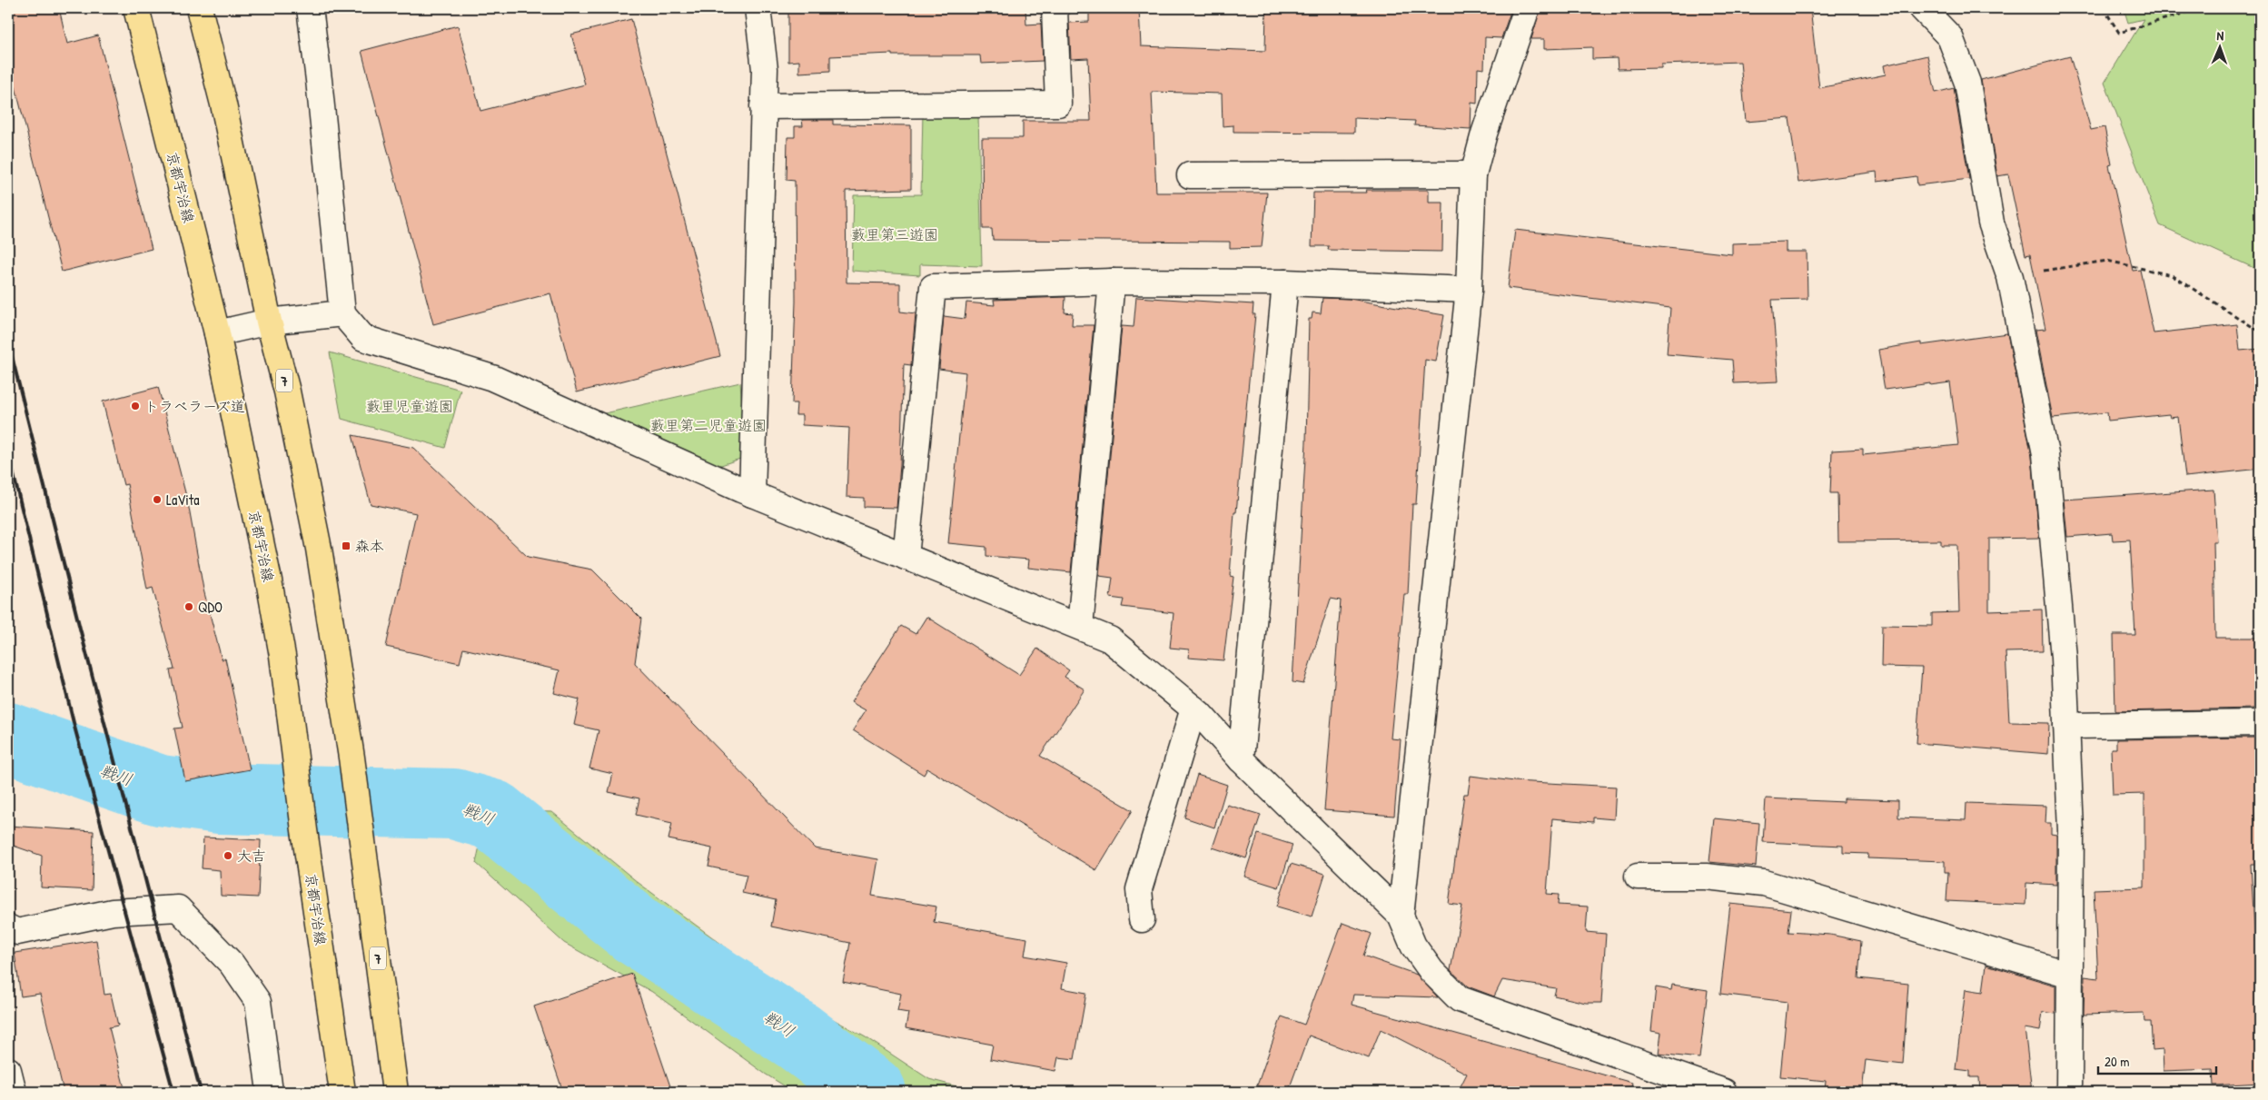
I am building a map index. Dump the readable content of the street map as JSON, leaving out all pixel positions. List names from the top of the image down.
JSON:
{
  "streets": {
    "main road": ["京都宇治線", "7"]
  },
  "water": ["戦川"],
  "parks": ["藪里第三遊園", "藪里児童遊園", "藪里第二児童遊園"],
  "places": {
    "other": [
      "トラベラーズ道",
      "LaVita",
      "QDO",
      "大吉"
    ],
    "transit": ["森本"]
  },
  "scale_bar": "20 m",
  "north": "top"
}
